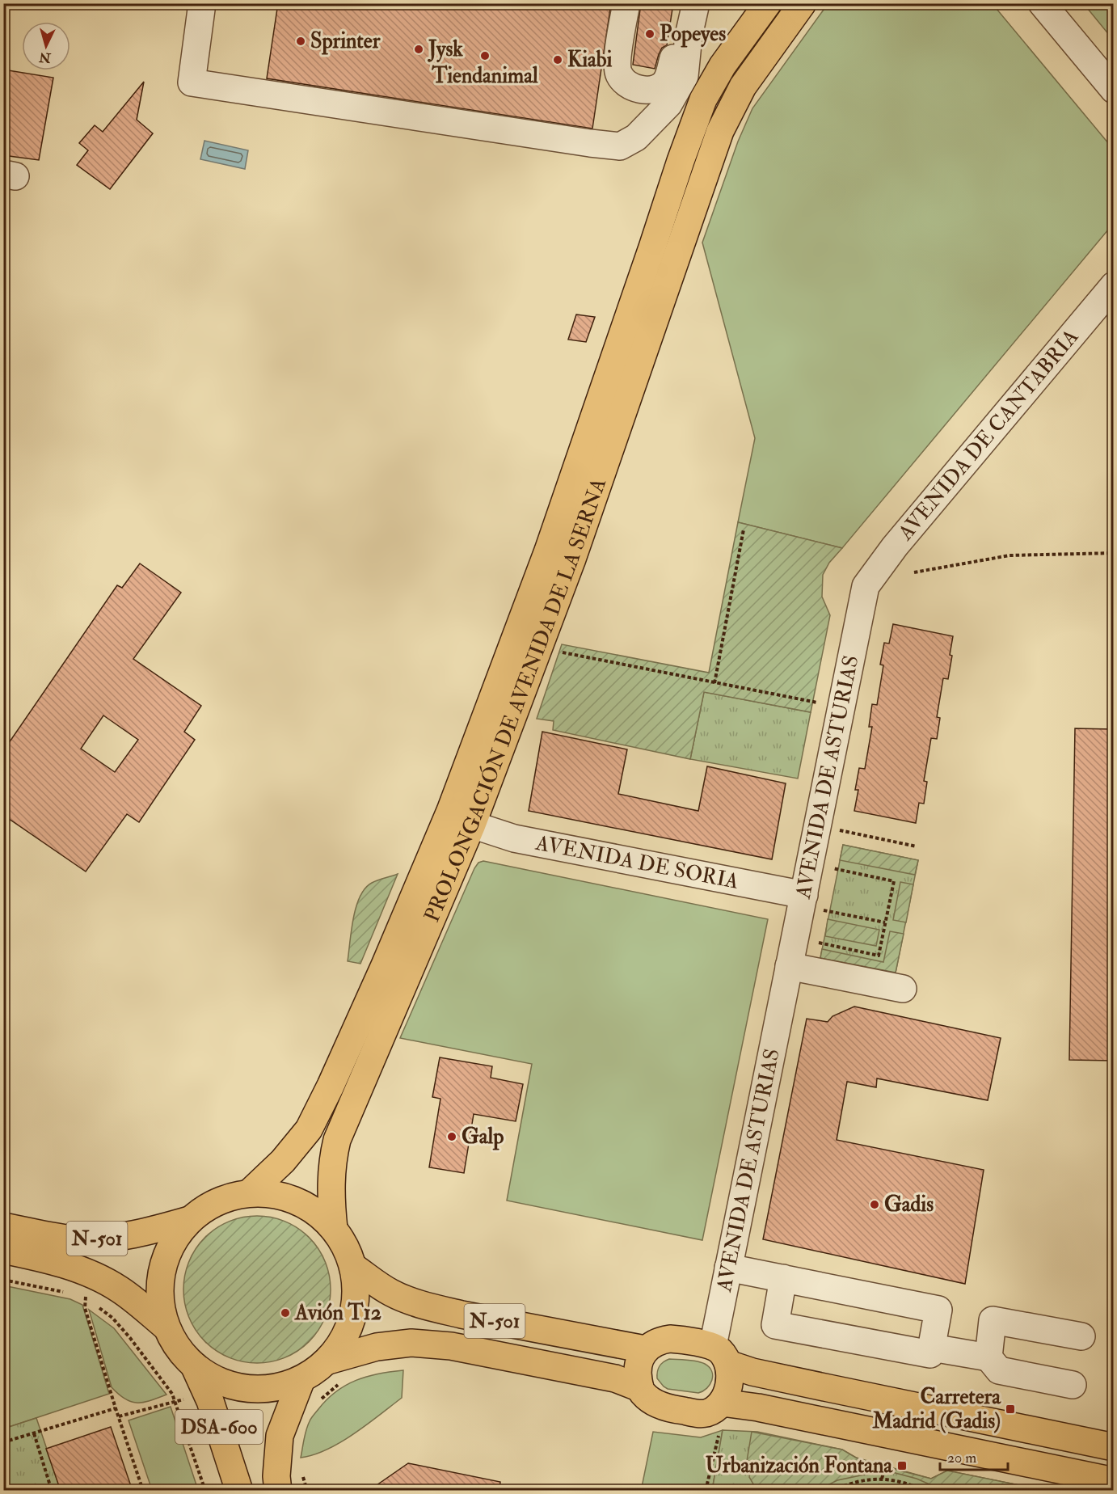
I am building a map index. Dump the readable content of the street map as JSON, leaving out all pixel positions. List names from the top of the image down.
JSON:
{
  "streets": {
    "main road": ["PROLONGACIÓN DE AVENIDA DE LA SERNA", "N-501", "DSA-600"],
    "street": ["AVENIDA DE CANTABRIA", "AVENIDA DE ASTURIAS", "AVENIDA DE SORIA"]
  },
  "crossings": [
    ["AVENIDA DE CANTABRIA", "AVENIDA DE ASTURIAS"],
    ["PROLONGACIÓN DE AVENIDA DE LA SERNA", "AVENIDA DE SORIA"],
    ["PROLONGACIÓN DE AVENIDA DE LA SERNA", "N-501"],
    ["AVENIDA DE ASTURIAS", "AVENIDA DE SORIA"],
    ["AVENIDA DE ASTURIAS", "N-501"],
    ["N-501", "DSA-600"]
  ],
  "places": {
    "other": [
      "Popeyes",
      "Sprinter",
      "Jysk",
      "Tiendanimal",
      "Kiabi",
      "Galp",
      "Gadis",
      "Avión T12"
    ],
    "transit": ["Carretera Madrid (Gadis)", "Urbanización Fontana"]
  },
  "scale_bar": "20 m",
  "north": "bottom"
}
